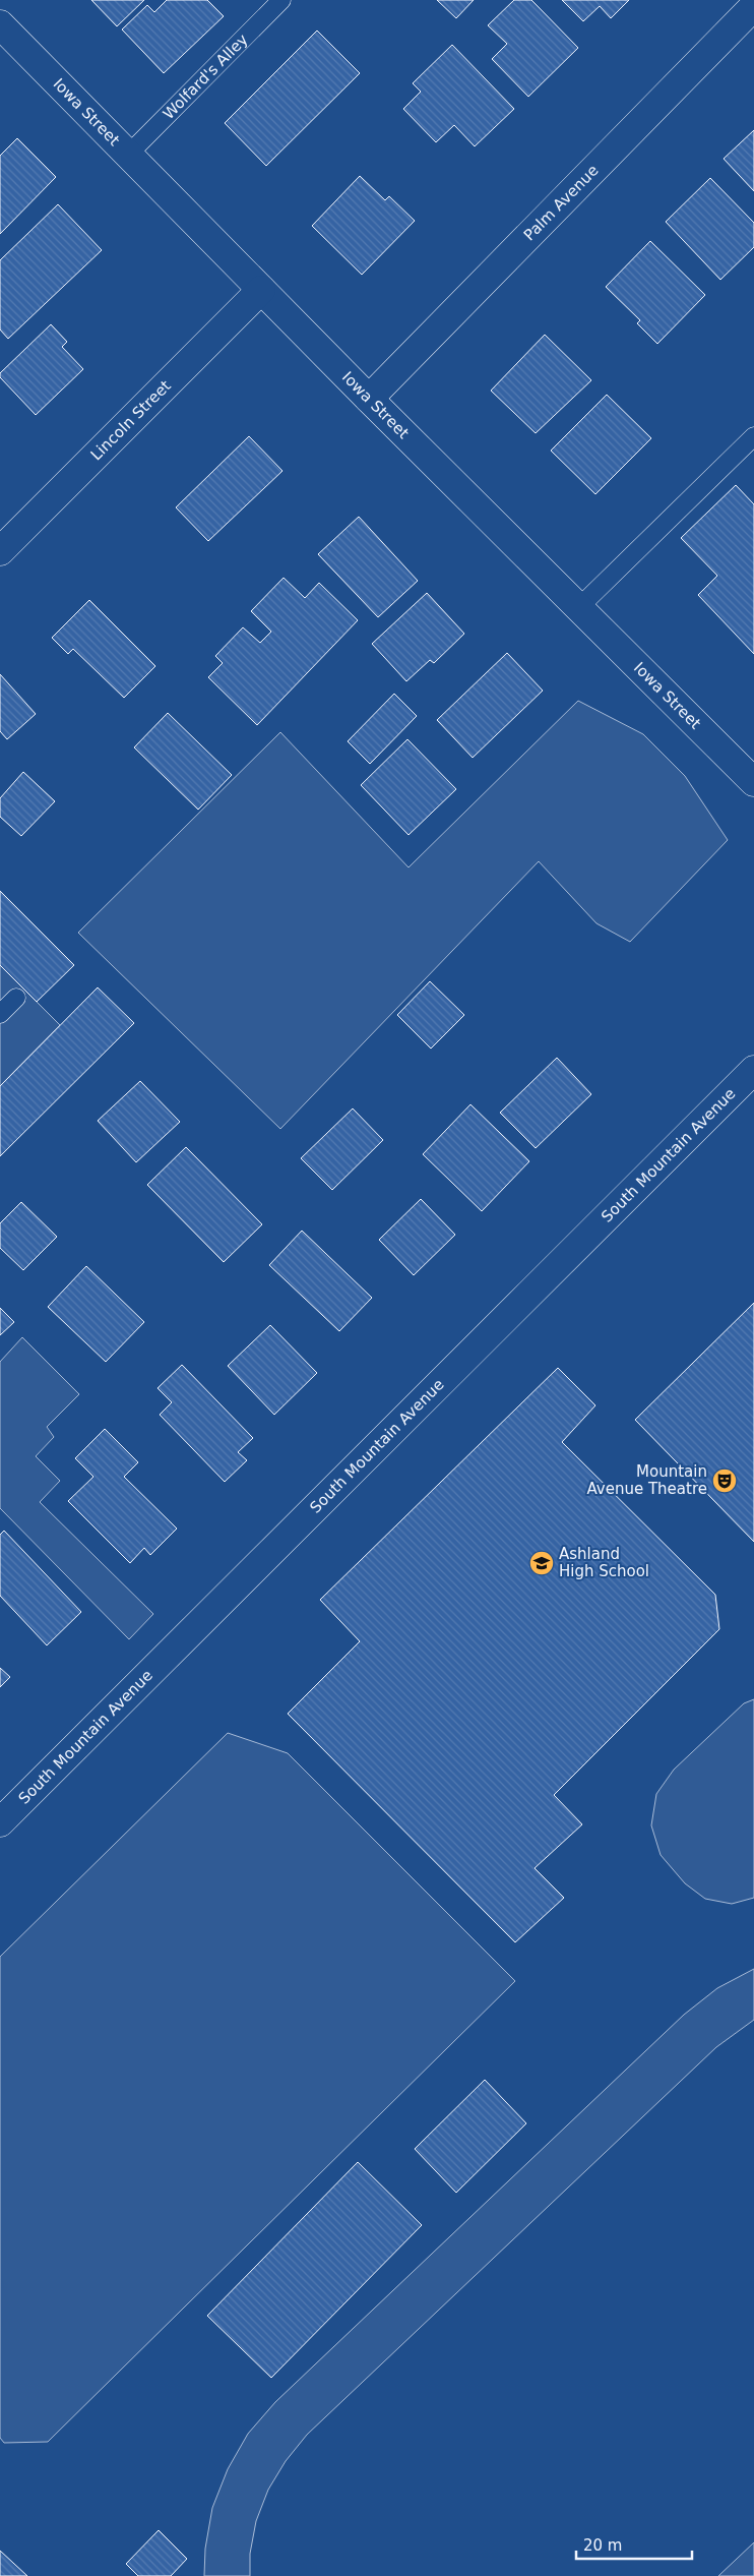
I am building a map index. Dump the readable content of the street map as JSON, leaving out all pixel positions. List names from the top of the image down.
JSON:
{
  "streets": {
    "street": [
      "Iowa Street",
      "Palm Avenue",
      "Lincoln Street",
      "South Mountain Avenue"
    ],
    "lane": ["Wolfard's Alley"]
  },
  "crossings": [
    ["Wolfard's Alley", "Iowa Street"],
    ["Iowa Street", "Palm Avenue"],
    ["Iowa Street", "Lincoln Street"]
  ],
  "places": {
    "theatre": ["Mountain Avenue Theatre"],
    "school or university": ["Ashland High School"]
  },
  "scale_bar": "20 m"
}
